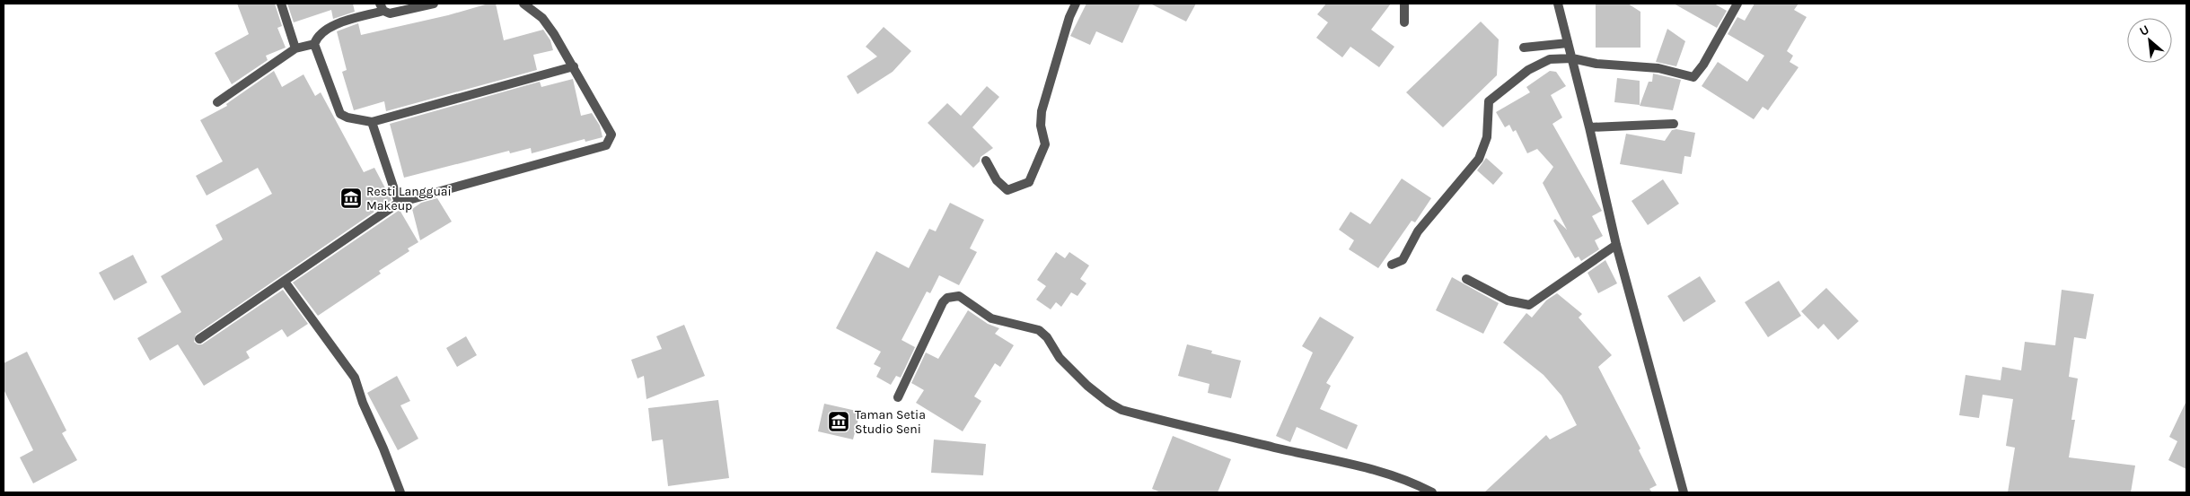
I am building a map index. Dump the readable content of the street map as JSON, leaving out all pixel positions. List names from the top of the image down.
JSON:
{
  "places": {
    "museum": ["Resti Langguai Makeup", "Taman Setia Studio Seni"]
  },
  "north": "top left"
}
